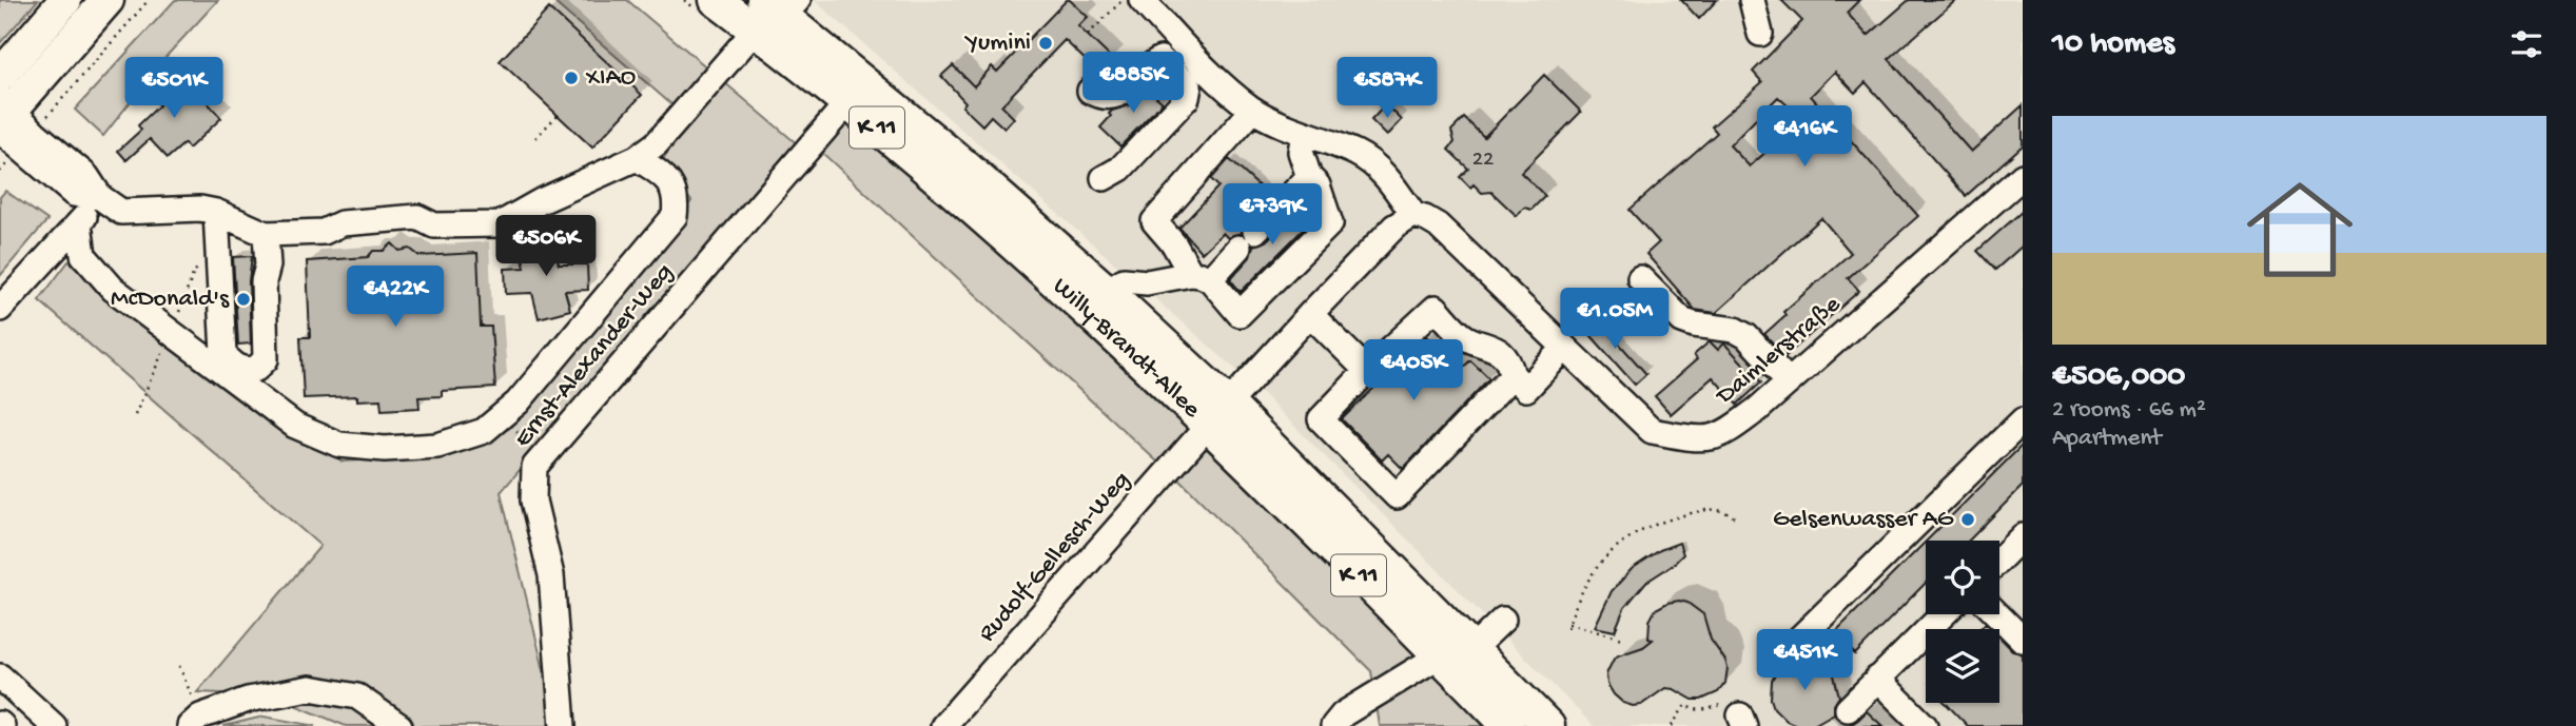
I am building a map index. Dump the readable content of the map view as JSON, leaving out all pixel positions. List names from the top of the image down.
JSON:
{
  "streets": {
    "main road": ["K 11", "Willy-Brandt-Allee"],
    "street": ["Daimlerstraße", "Ernst-Alexander-Weg", "Rudolf-Gellesch-Weg"]
  },
  "crossings": [
    ["Willy-Brandt-Allee", "Ernst-Alexander-Weg"],
    ["Willy-Brandt-Allee", "Rudolf-Gellesch-Weg"]
  ],
  "places": [
    "Yumini",
    "XIAO",
    "McDonald's",
    "Gelsenwasser AG"
  ],
  "house_numbers": ["22"],
  "page": {
    "heading": "10 homes",
    "price": [
      "€885K",
      "€501K",
      "€587K",
      "€416K",
      "€739K",
      "€506K",
      "€422K",
      "€1.05M",
      "€405K",
      "€451K"
    ],
    "list": [
      {
        "name": "€506,000",
        "note": "2 rooms · 66 m² · Apartment"
      }
    ]
  }
}
